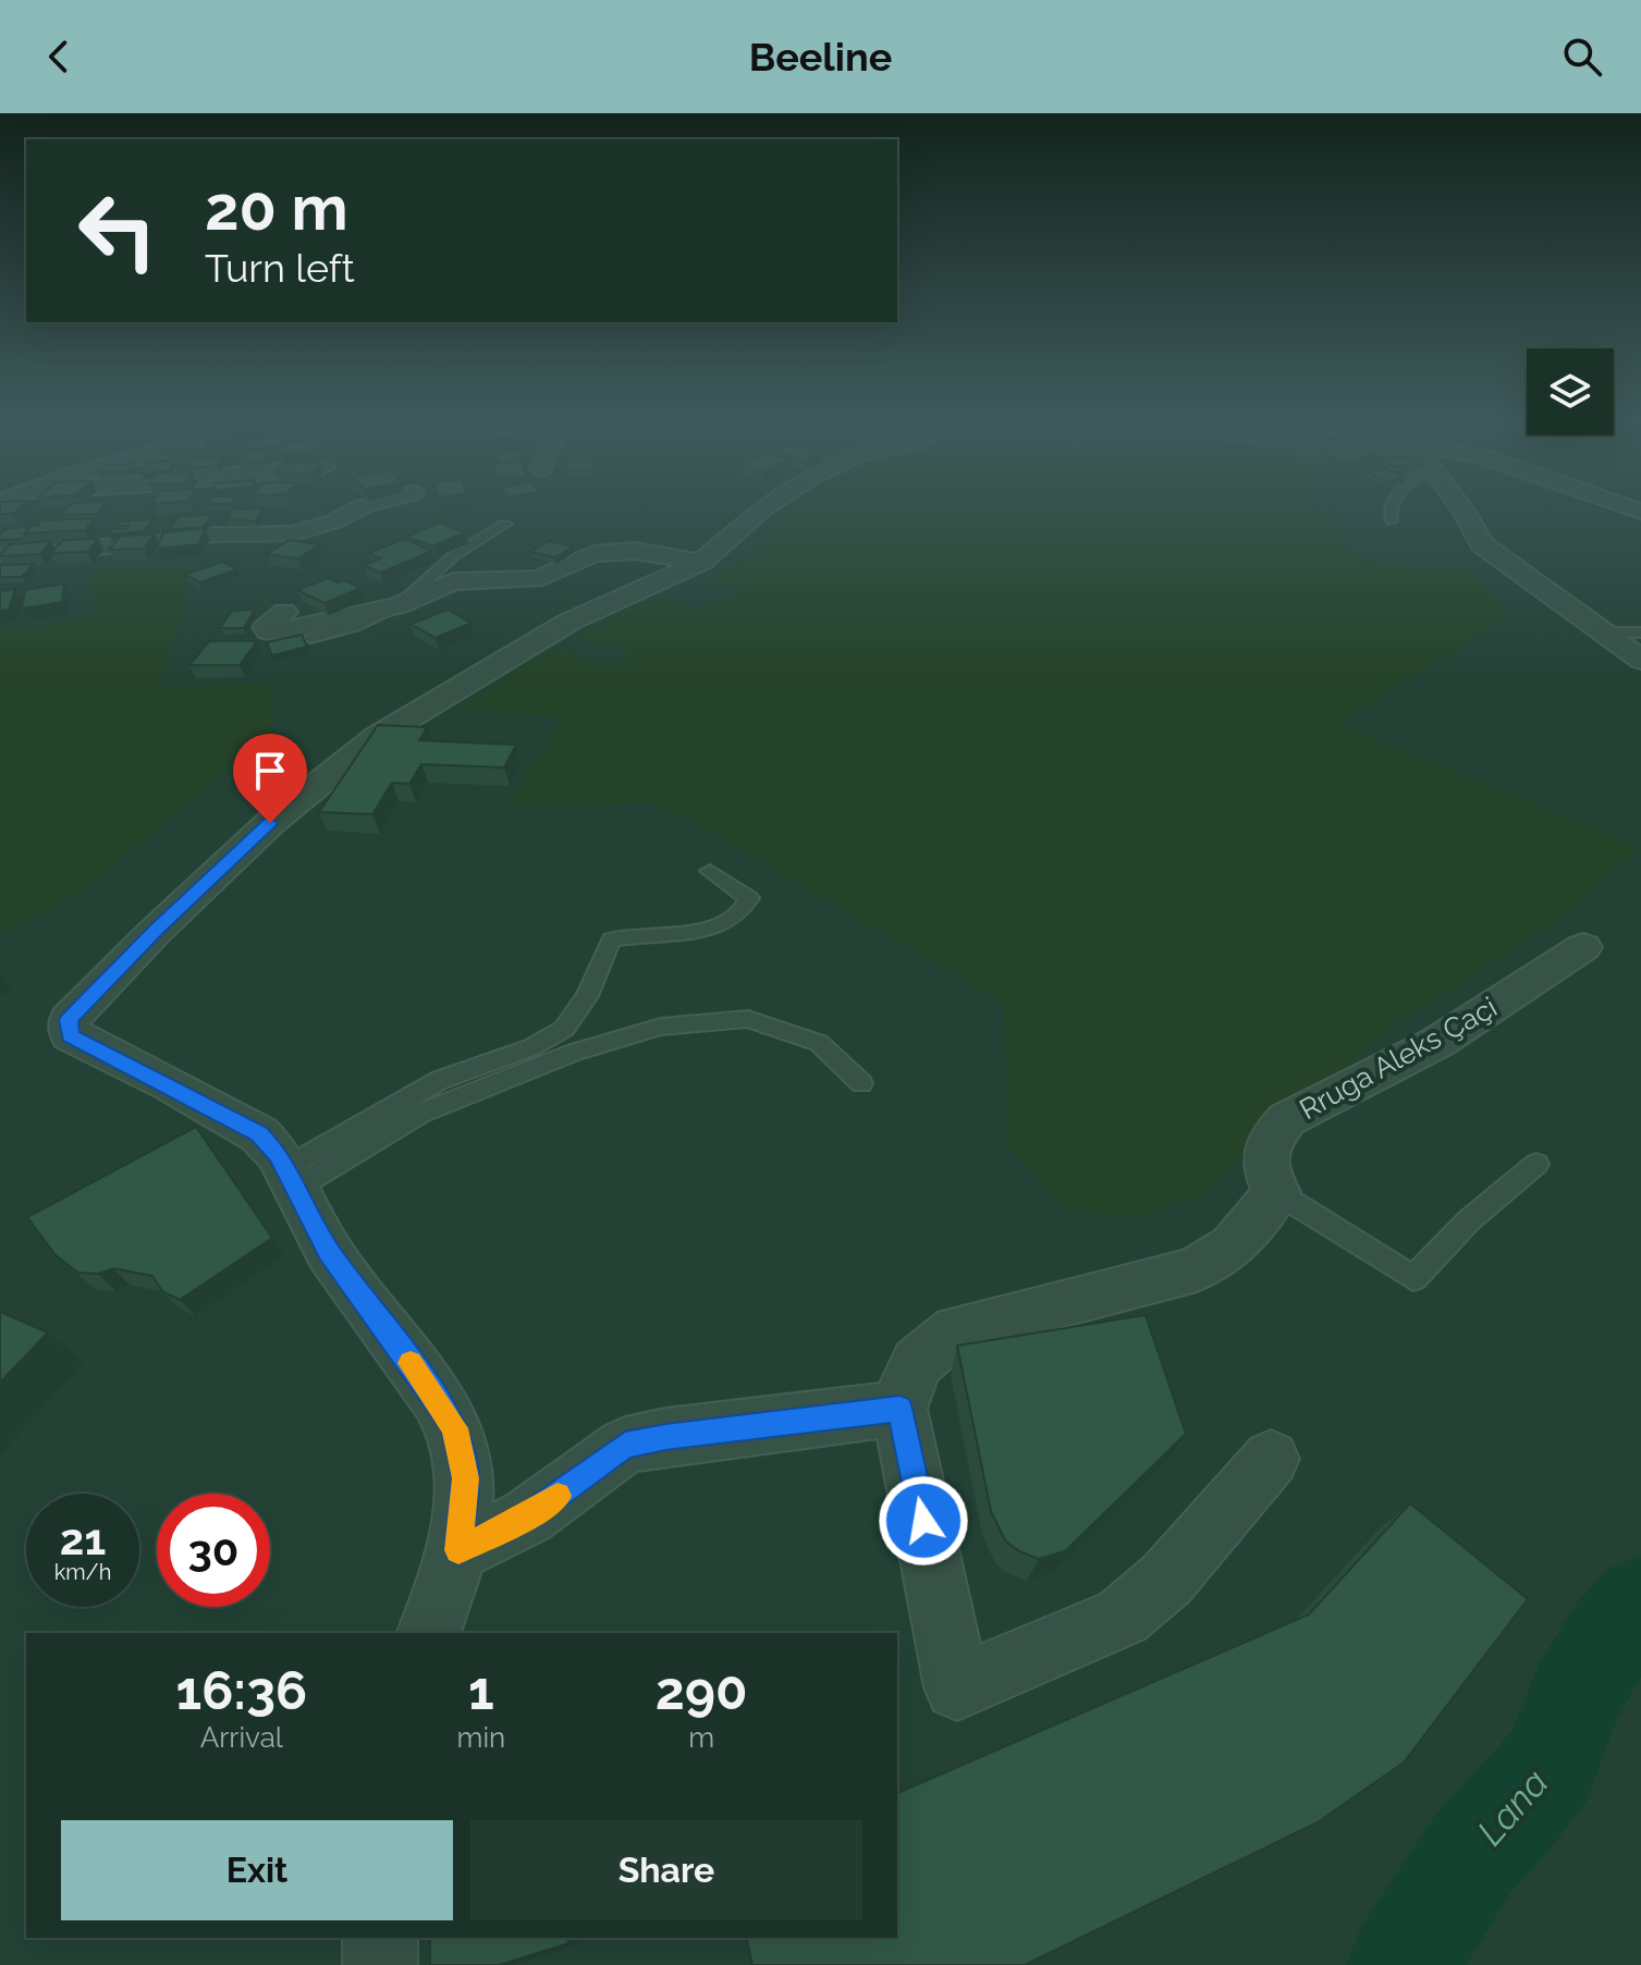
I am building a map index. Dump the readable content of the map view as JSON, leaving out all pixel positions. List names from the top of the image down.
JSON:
{
  "streets": {
    "street": ["Rruga Aleks Çaçi"]
  },
  "water": ["Lana"],
  "page": {
    "header": "Beeline",
    "turn": ["20 m", "Turn left"],
    "speed": "21 km/h",
    "limit": "30",
    "eta": [
      "16:36",
      "Arrival",
      "1",
      "min",
      "290",
      "m"
    ],
    "buttons": ["Exit", "Share"]
  }
}
